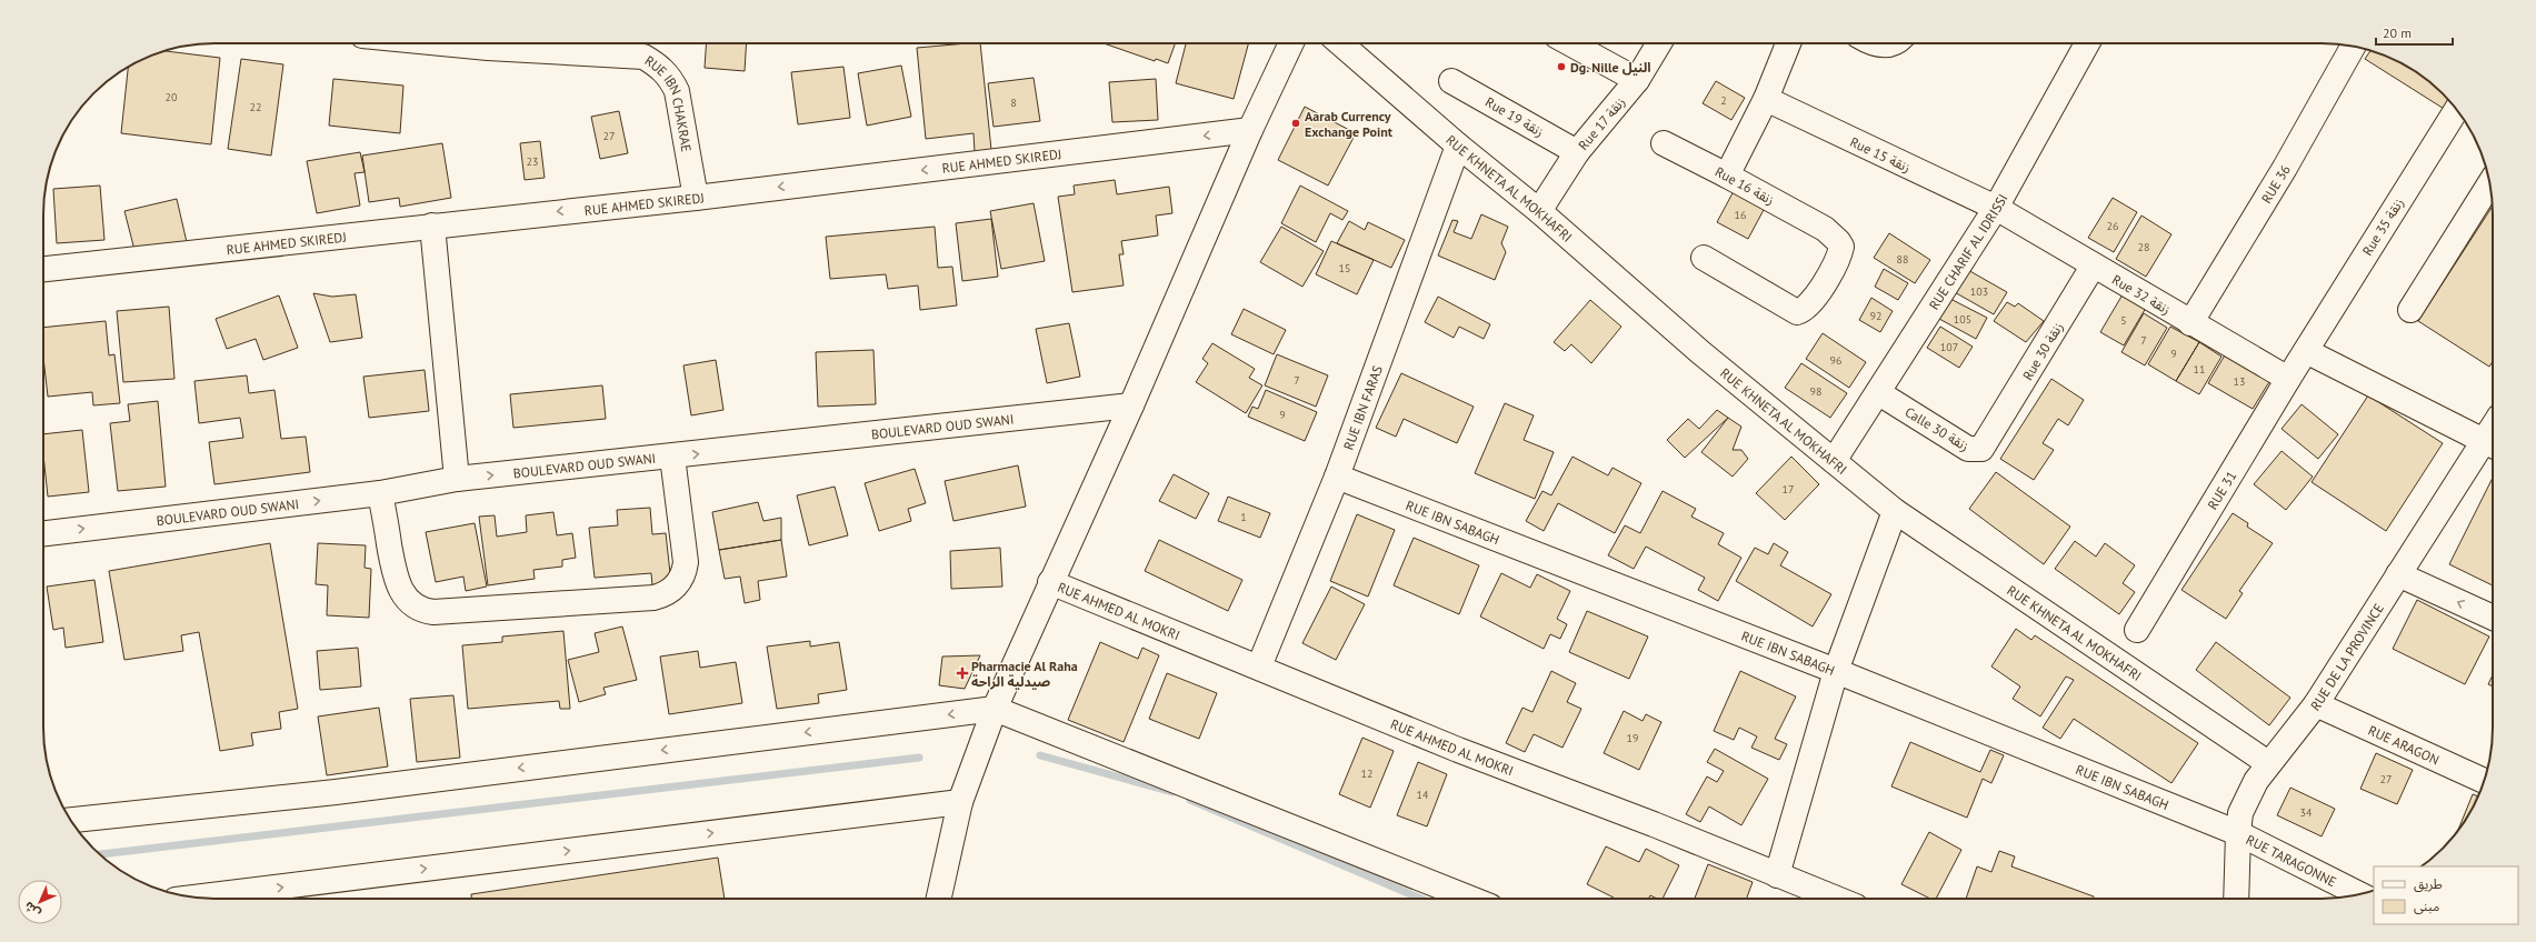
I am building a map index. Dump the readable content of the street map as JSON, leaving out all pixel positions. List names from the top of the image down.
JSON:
{
  "streets": {
    "street": [
      "RUE IBN CHAKRAE",
      "Rue 19 زنقة",
      "Rue 17 زنقة",
      "Rue 15 زنقة",
      "RUE AHMED SKIREDJ",
      "RUE 36",
      "Rue 16 زنقة",
      "RUE KHNETA AL MOKHAFRI",
      "Rue 35 زنقة",
      "RUE CHARIF AL IDRISSI",
      "Rue 32 زنقة",
      "Rue 30 زنقة",
      "RUE IBN FARAS",
      "BOULEVARD OUD SWANI",
      "Calle 30 زنقة",
      "RUE 31",
      "RUE IBN SABAGH",
      "RUE AHMED AL MOKRI",
      "RUE DE LA PROVINCE",
      "RUE ARAGON",
      "RUE TARAGONNE"
    ]
  },
  "crossings": [
    ["RUE IBN CHAKRAE", "RUE AHMED SKIREDJ"],
    ["Rue 19 زنقة", "Rue 17 زنقة"],
    ["Rue 17 زنقة", "RUE KHNETA AL MOKHAFRI"],
    ["Rue 15 زنقة", "RUE CHARIF AL IDRISSI"],
    ["Rue 15 زنقة", "Rue 32 زنقة"],
    ["RUE 36", "Rue 32 زنقة"],
    ["RUE KHNETA AL MOKHAFRI", "RUE CHARIF AL IDRISSI"],
    ["RUE KHNETA AL MOKHAFRI", "RUE IBN FARAS"],
    ["RUE KHNETA AL MOKHAFRI", "RUE DE LA PROVINCE"],
    ["Rue 35 زنقة", "RUE 31"],
    ["RUE CHARIF AL IDRISSI", "Rue 32 زنقة"],
    ["RUE CHARIF AL IDRISSI", "Calle 30 زنقة"],
    ["Rue 32 زنقة", "Rue 30 زنقة"],
    ["Rue 32 زنقة", "RUE 31"],
    ["Rue 30 زنقة", "Calle 30 زنقة"],
    ["RUE IBN FARAS", "RUE IBN SABAGH"],
    ["RUE IBN FARAS", "RUE AHMED AL MOKRI"],
    ["RUE IBN SABAGH", "RUE DE LA PROVINCE"],
    ["RUE IBN SABAGH", "RUE TARAGONNE"],
    ["RUE DE LA PROVINCE", "RUE ARAGON"],
    ["RUE DE LA PROVINCE", "RUE TARAGONNE"]
  ],
  "one_way": ["RUE AHMED SKIREDJ", "BOULEVARD OUD SWANI"],
  "places": {
    "other": ["Dg. Nille النيل", "Aarab Currency Exchange Point"],
    "health": ["Pharmacie Al Raha صيدلية الراحة"]
  },
  "house_numbers": [
    "20",
    "2",
    "8",
    "22",
    "27",
    "23",
    "16",
    "26",
    "28",
    "88",
    "15",
    "103",
    "92",
    "105",
    "5",
    "7",
    "107",
    "9",
    "96",
    "11",
    "7",
    "13",
    "98",
    "9",
    "17",
    "1",
    "19",
    "12",
    "27",
    "14",
    "34"
  ],
  "legend": ["طريق", "مبنى"],
  "scale_bar": "20 m",
  "north": "bottom left"
}
